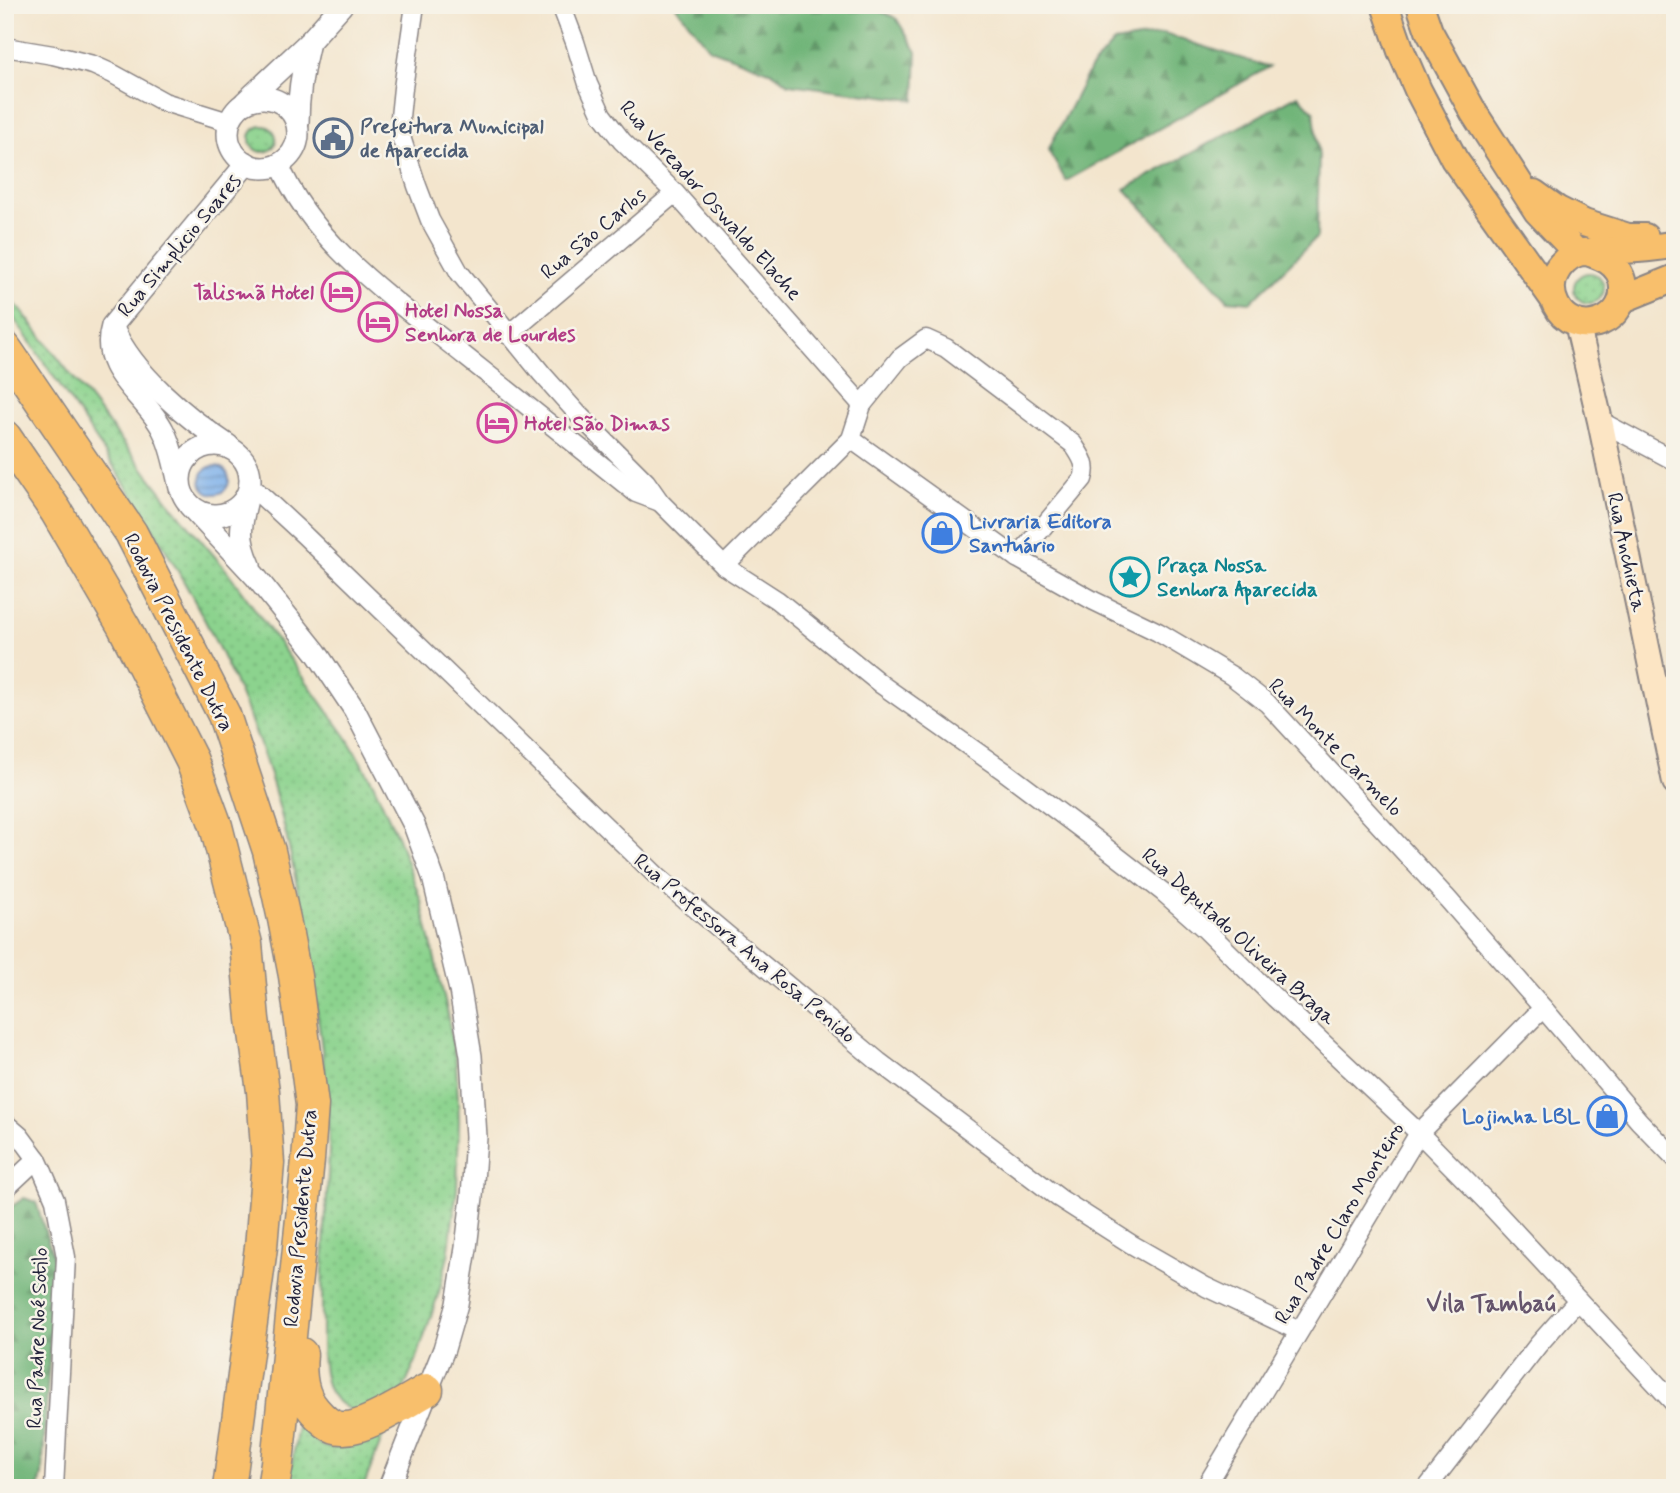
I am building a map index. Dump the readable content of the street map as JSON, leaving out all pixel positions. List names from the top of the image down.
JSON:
{
  "streets": {
    "highway": ["Rodovia Presidente Dutra"],
    "main road": ["Rua Anchieta"],
    "street": [
      "Rua Vereador Oswaldo Elache",
      "Rua São Carlos",
      "Rua Simplicio Soares",
      "Rua Monte Carmelo",
      "Rua Deputado Oliveira Braga",
      "Rua Professora Ana Rosa Penido",
      "Rua Padre Claro Monteiro",
      "Rua Padre Noé Sotilo"
    ]
  },
  "crossings": [
    ["Rua Vereador Oswaldo Elache", "Rua São Carlos"],
    ["Rua Simplicio Soares", "Rua Professora Ana Rosa Penido"],
    ["Rua Monte Carmelo", "Rua Padre Claro Monteiro"],
    ["Rua Deputado Oliveira Braga", "Rua Padre Claro Monteiro"],
    ["Rua Professora Ana Rosa Penido", "Rua Padre Claro Monteiro"]
  ],
  "districts": ["Vila Tambaú"],
  "places": {
    "public building": ["Prefeitura Municipal de Aparecida"],
    "hotel": ["Talismã Hotel", "Hotel Nossa Senhora de Lourdes", "Hotel São Dimas"],
    "shop": ["Livraria Editora Santuário", "Lojinha LBL"],
    "place": ["Praça Nossa Senhora Aparecida"]
  }
}
